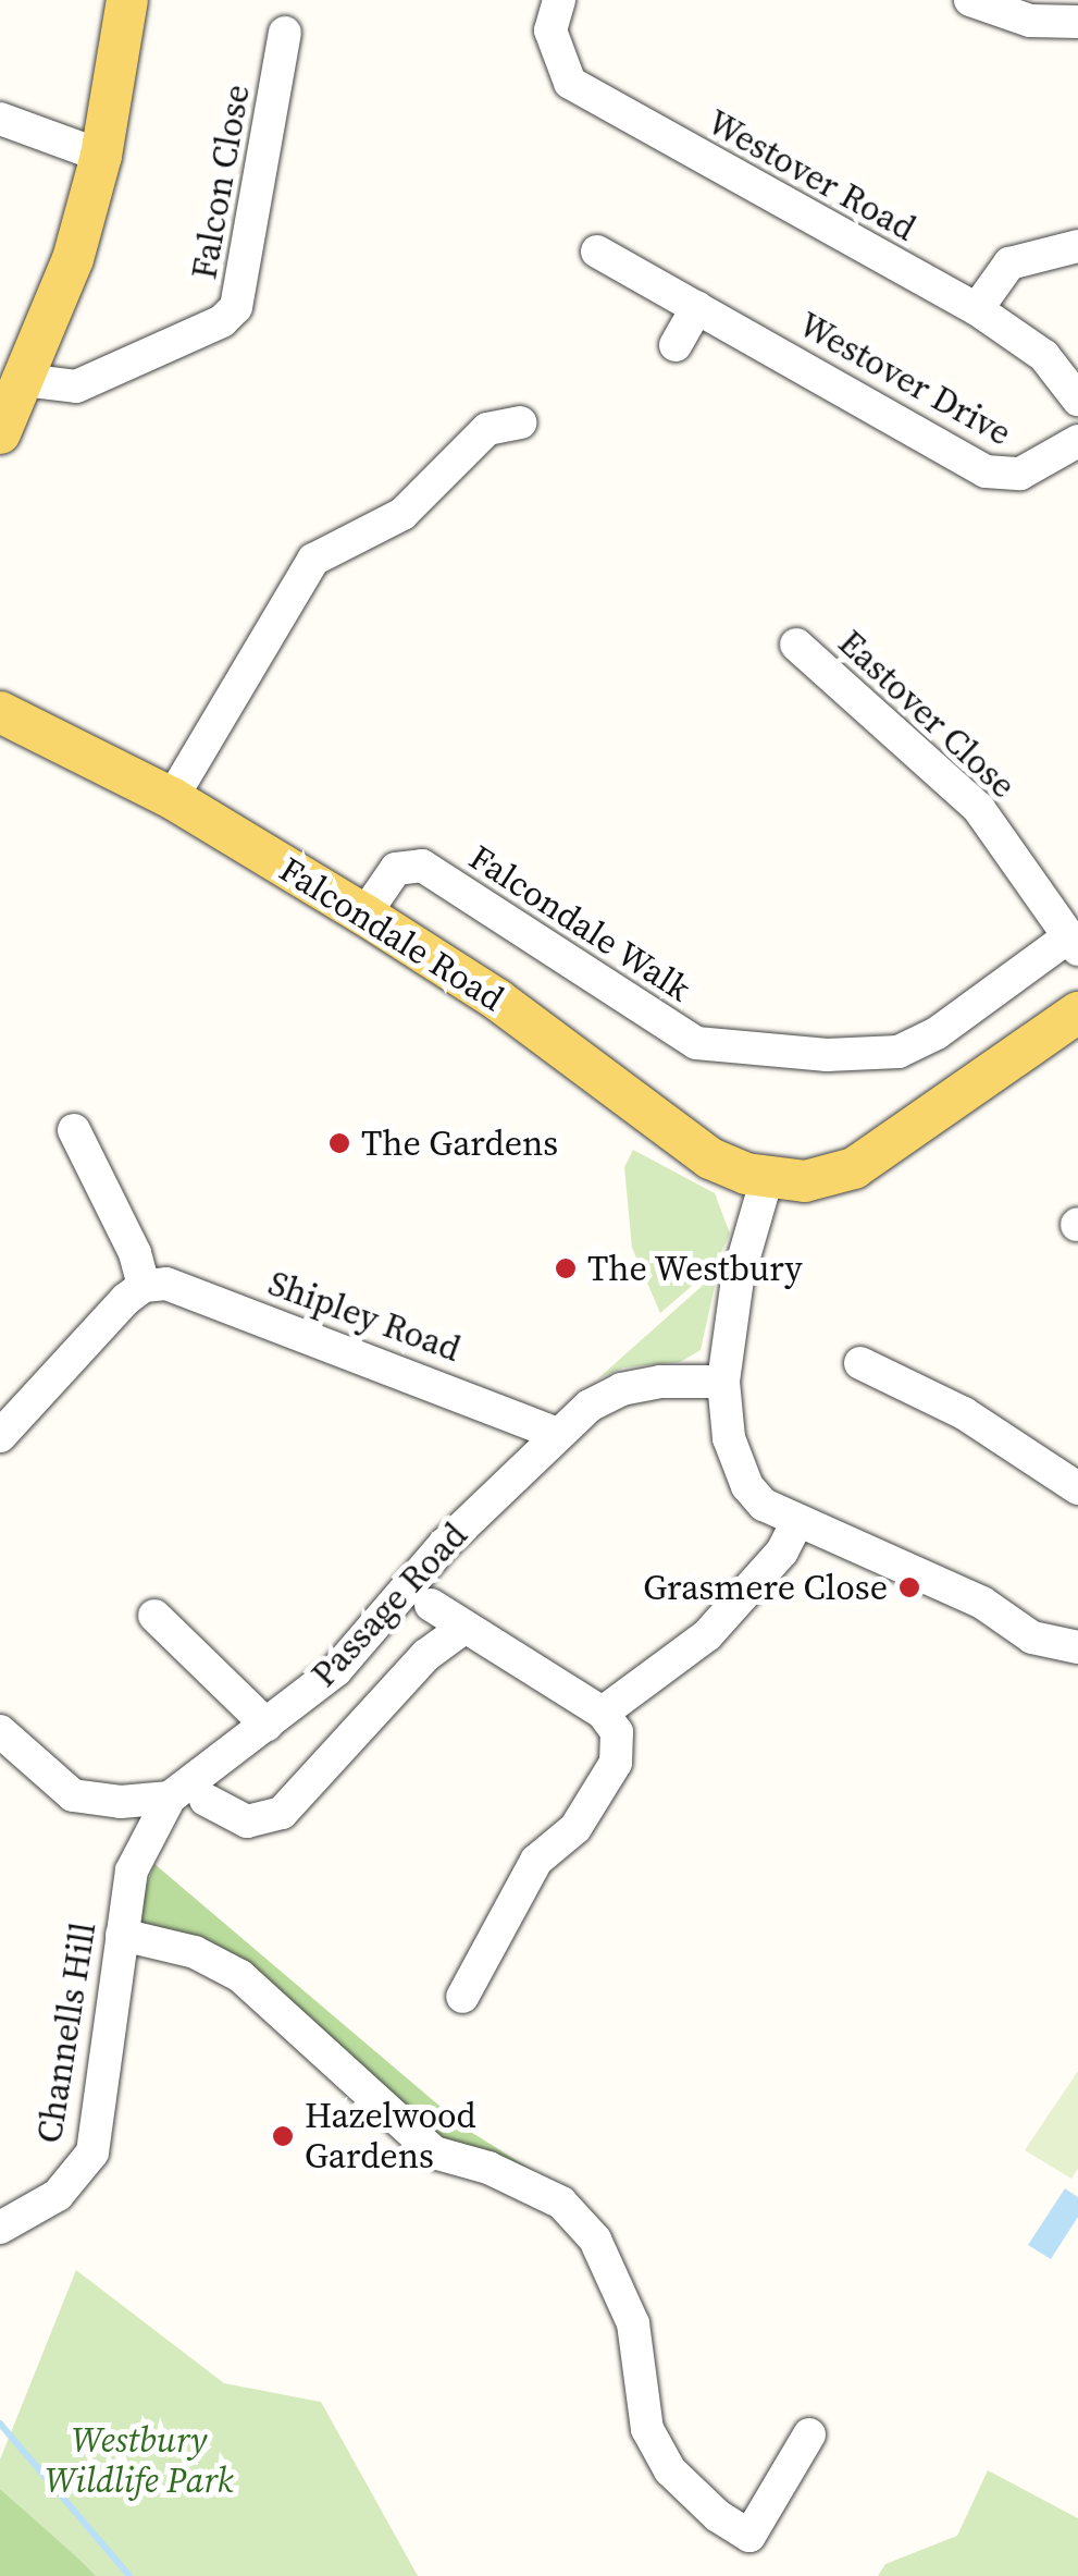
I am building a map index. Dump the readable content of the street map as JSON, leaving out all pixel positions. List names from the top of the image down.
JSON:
{
  "streets": {
    "main road": ["Falcondale Road"],
    "street": [
      "Westover Road",
      "Falcon Close",
      "Westover Drive",
      "Eastover Close",
      "Falcondale Walk",
      "Shipley Road",
      "Passage Road",
      "Channells Hill"
    ]
  },
  "crossings": [
    ["Eastover Close", "Falcondale Walk"],
    ["Falcondale Walk", "Falcondale Road"],
    ["Shipley Road", "Passage Road"],
    ["Passage Road", "Channells Hill"]
  ],
  "parks": ["Westbury Wildlife Park"],
  "places": [
    "The Gardens",
    "The Westbury",
    "Grasmere Close",
    "Hazelwood Gardens"
  ]
}
